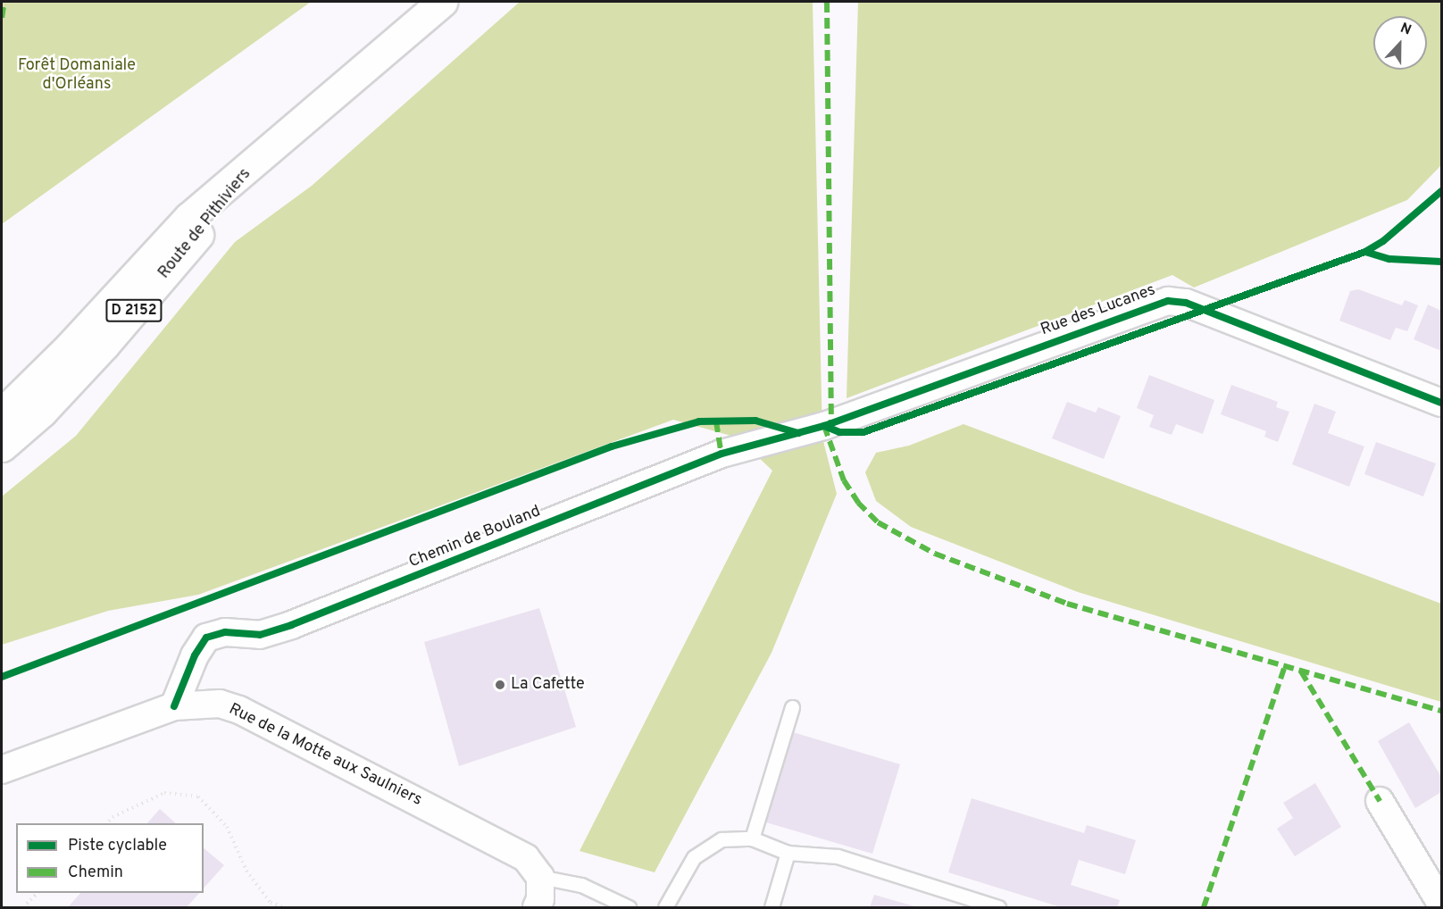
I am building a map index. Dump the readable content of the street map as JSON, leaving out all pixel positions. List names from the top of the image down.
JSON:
{
  "streets": {
    "main road": ["Route de Pithiviers", "D 2152"],
    "street": ["Rue des Lucanes", "Chemin de Bouland", "Rue de la Motte aux Saulniers"]
  },
  "crossings": [
    ["Rue des Lucanes", "Chemin de Bouland"],
    ["Chemin de Bouland", "Rue de la Motte aux Saulniers"]
  ],
  "parks": ["Forêt Domaniale d'Orléans"],
  "places": ["La Cafette"],
  "legend": ["Piste cyclable", "Chemin"],
  "north": "top"
}
